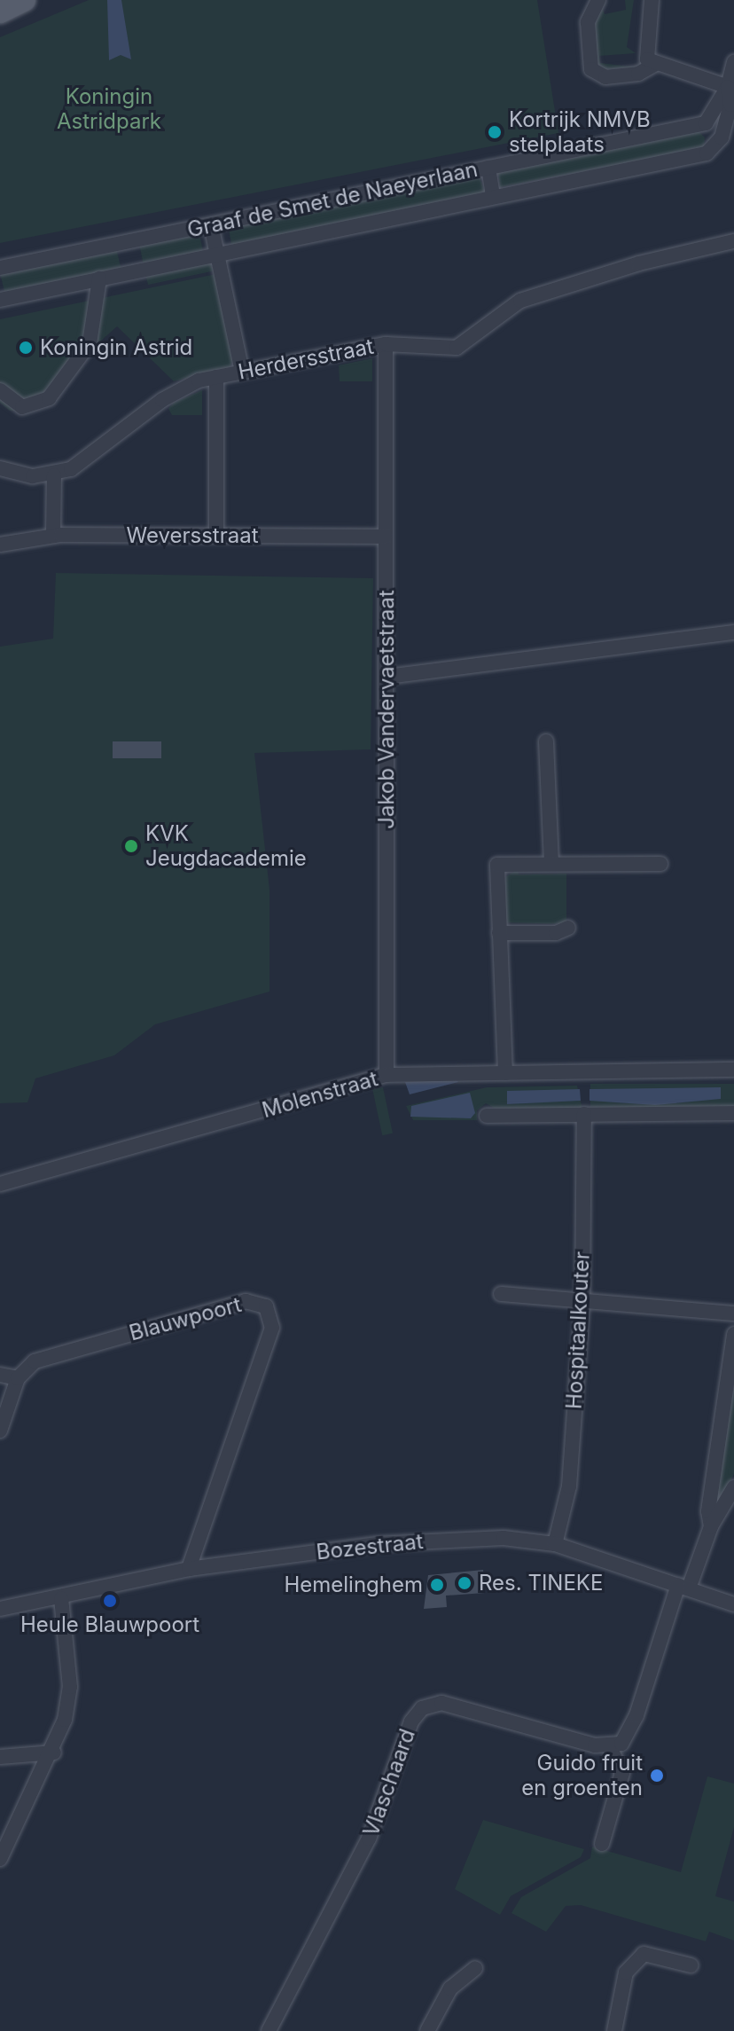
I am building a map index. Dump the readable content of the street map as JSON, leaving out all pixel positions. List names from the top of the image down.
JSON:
{
  "streets": {
    "street": [
      "Graaf de Smet de Naeyerlaan",
      "Herdersstraat",
      "Weversstraat",
      "Jakob Vandervaetstraat",
      "Molenstraat",
      "Blauwpoort",
      "Hospitaalkouter",
      "Bozestraat",
      "Vlaschaard"
    ]
  },
  "crossings": [
    ["Herdersstraat", "Jakob Vandervaetstraat"],
    ["Weversstraat", "Jakob Vandervaetstraat"],
    ["Jakob Vandervaetstraat", "Molenstraat"],
    ["Blauwpoort", "Bozestraat"],
    ["Hospitaalkouter", "Bozestraat"]
  ],
  "parks": ["Koningin Astridpark"],
  "places": [
    "Kortrijk NMVB stelplaats",
    "Koningin Astrid",
    "KVK Jeugdacademie",
    "Res. TINEKE",
    "Hemelinghem",
    "Heule Blauwpoort",
    "Guido fruit en groenten"
  ]
}
